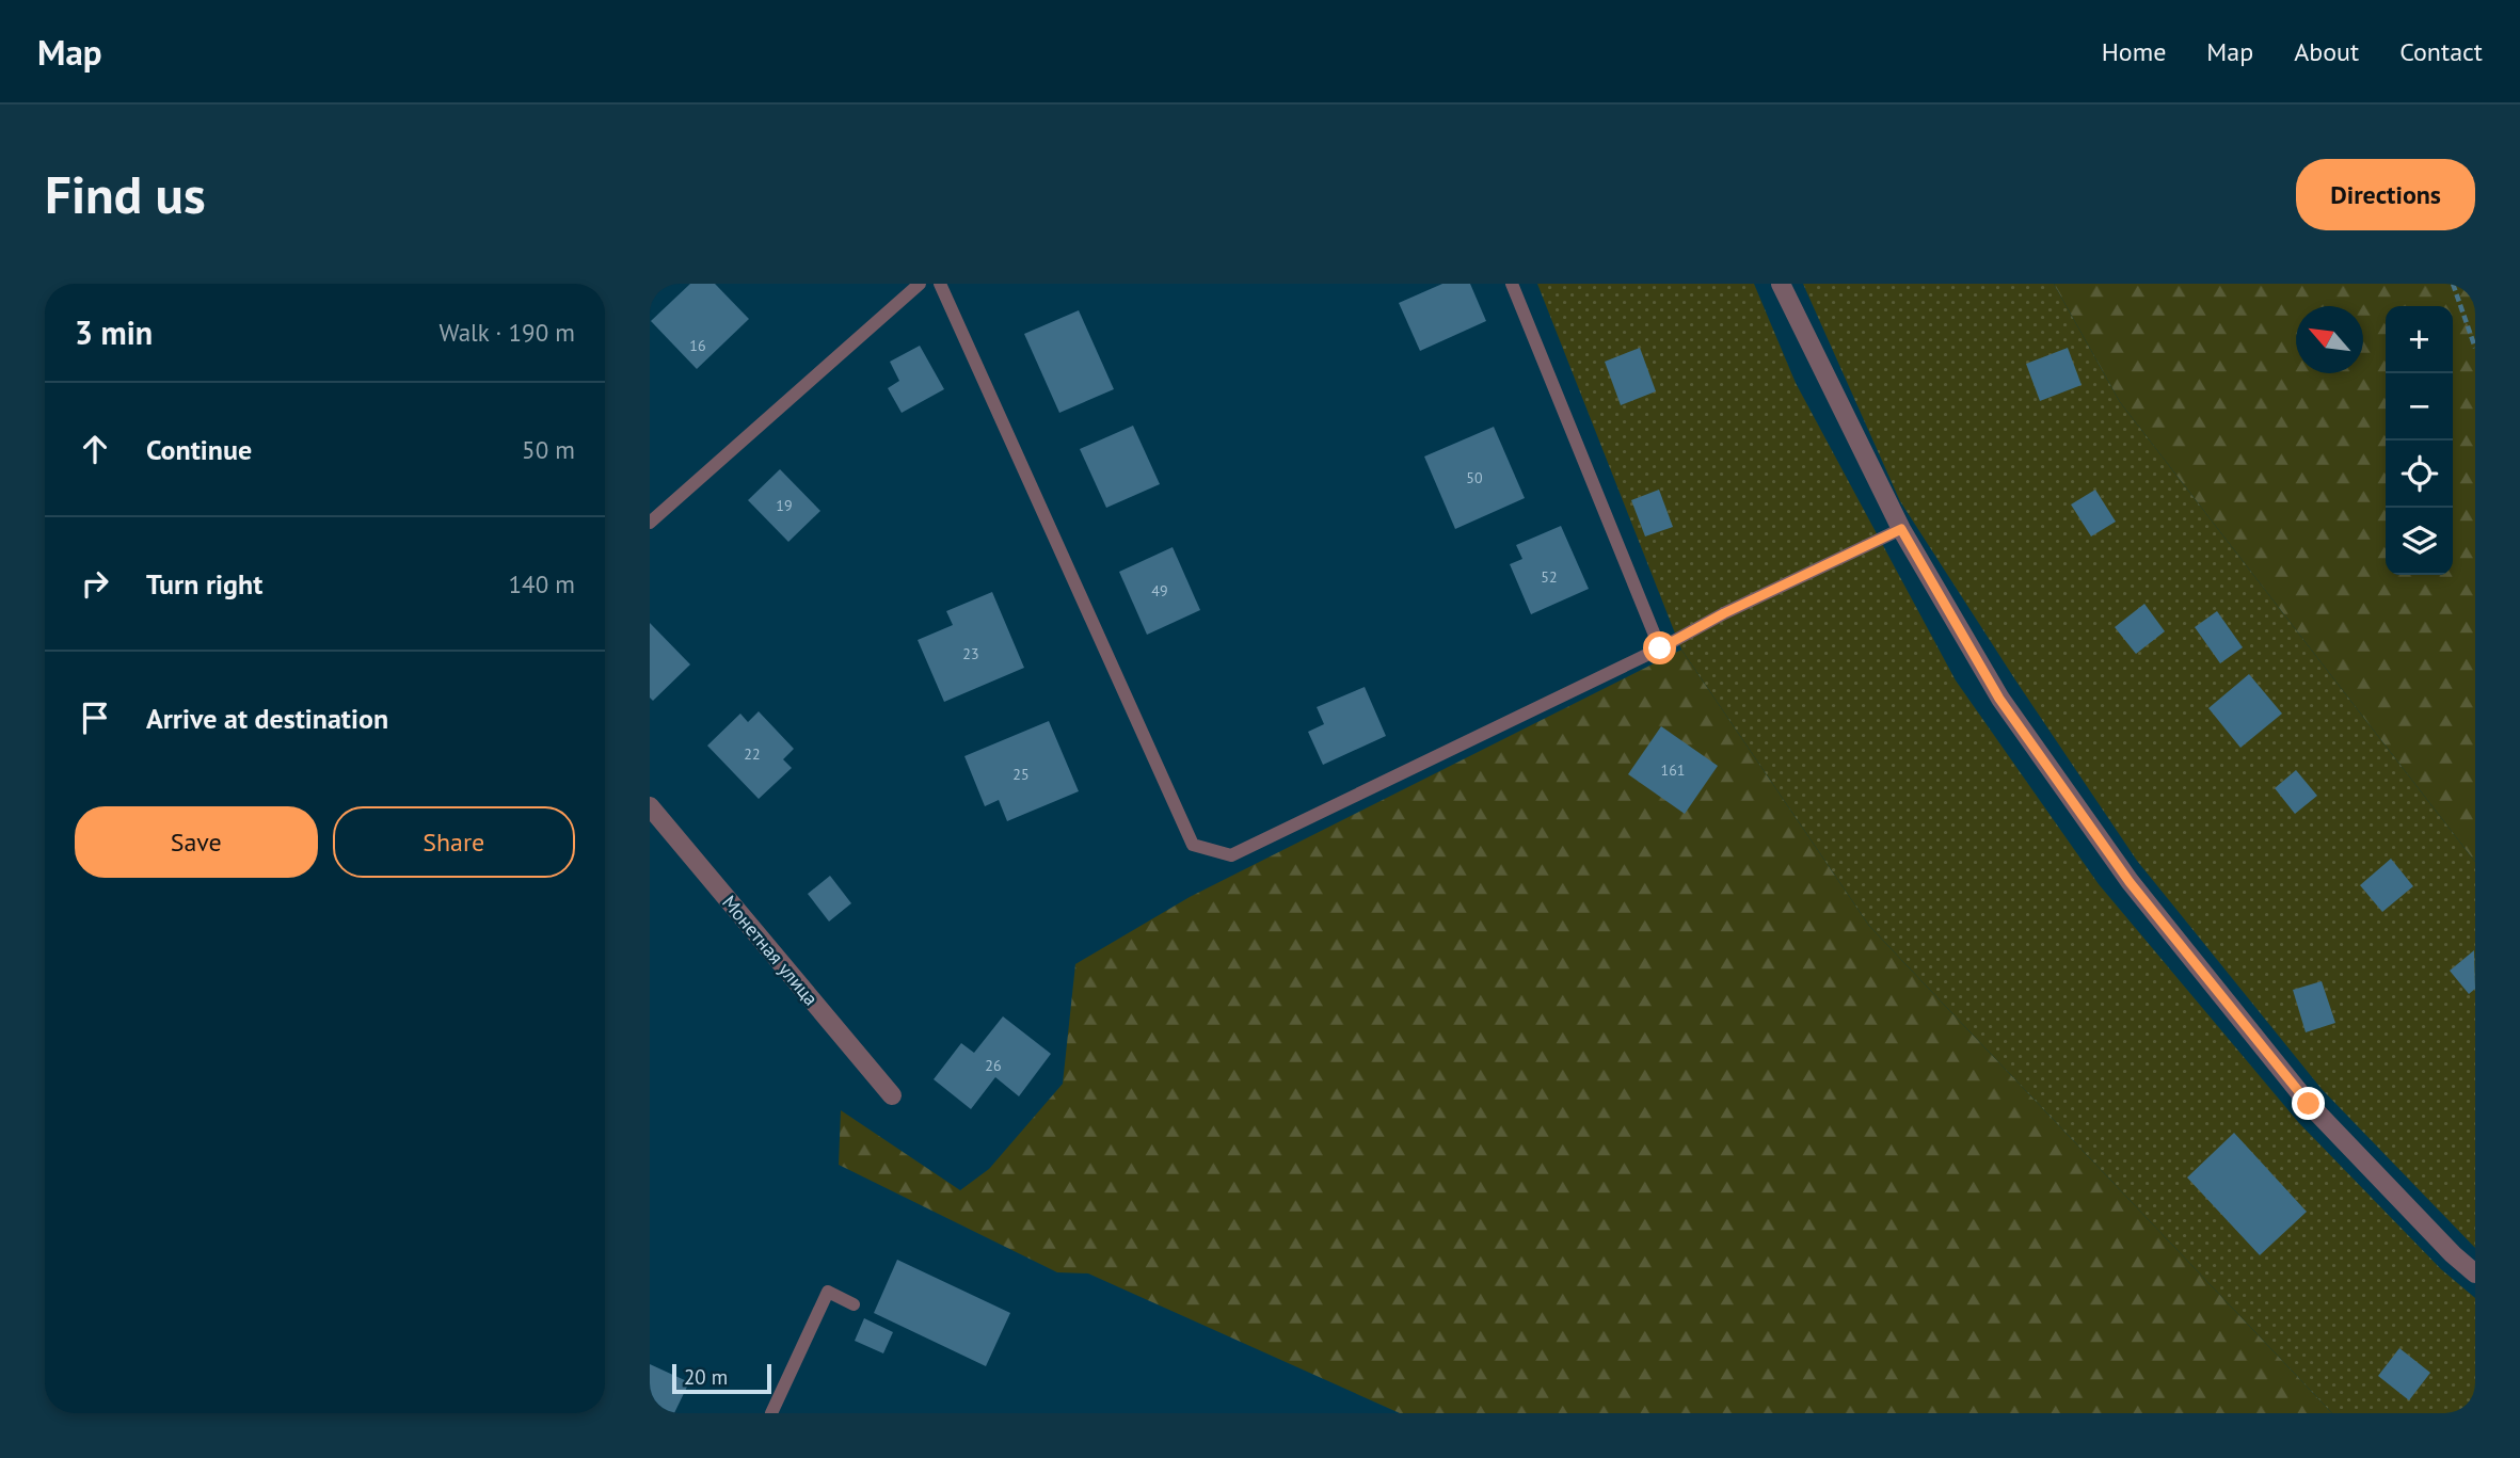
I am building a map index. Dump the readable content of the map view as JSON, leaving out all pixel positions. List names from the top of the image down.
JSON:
{
  "streets": {
    "street": ["Монетная улица"]
  },
  "house_numbers": [
    "16",
    "50",
    "19",
    "52",
    "49",
    "23",
    "22",
    "161",
    "25",
    "26"
  ],
  "scale_bar": "20 m",
  "north": "top left",
  "page": {
    "header": "Map",
    "nav": [
      "Home",
      "Map",
      "About",
      "Contact"
    ],
    "buttons": [
      "Directions",
      ["Save", "Share"]
    ],
    "title": "Find us",
    "heading": ["3 min", "Walk · 190 m"],
    "map_buttons": ["+", "−"],
    "list": [
      ["Continue", "50 m"],
      ["Turn right", "140 m"],
      "Arrive at destination"
    ],
    "scale": "20 m"
  }
}
